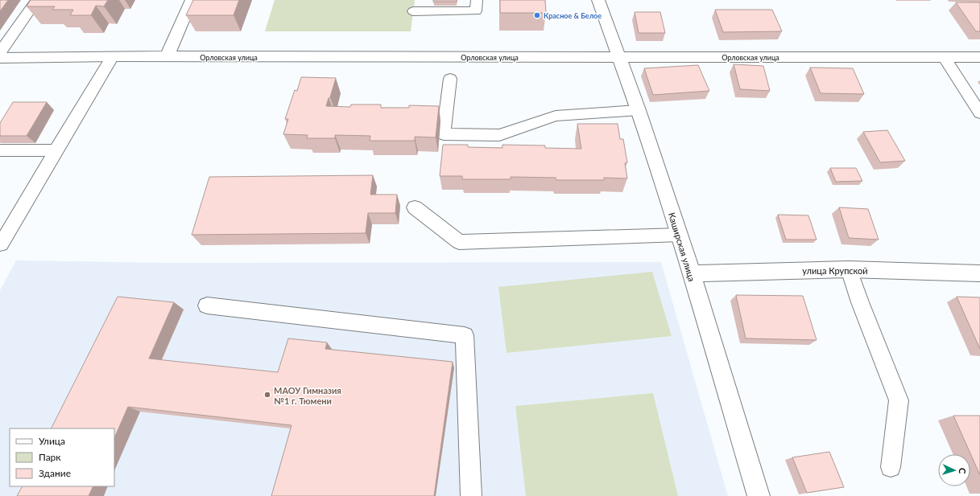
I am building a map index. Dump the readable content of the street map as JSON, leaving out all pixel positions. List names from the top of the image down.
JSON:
{
  "streets": {
    "street": ["Орловская улица", "Каширская улица", "улица Крупской"]
  },
  "crossings": [
    ["Орловская улица", "Каширская улица"],
    ["Каширская улица", "улица Крупской"]
  ],
  "places": ["Красное & Белое", "МАОУ Гимназия №1 г. Тюмени"],
  "legend": ["Улица", "Парк", "Здание"],
  "north": "right"
}
